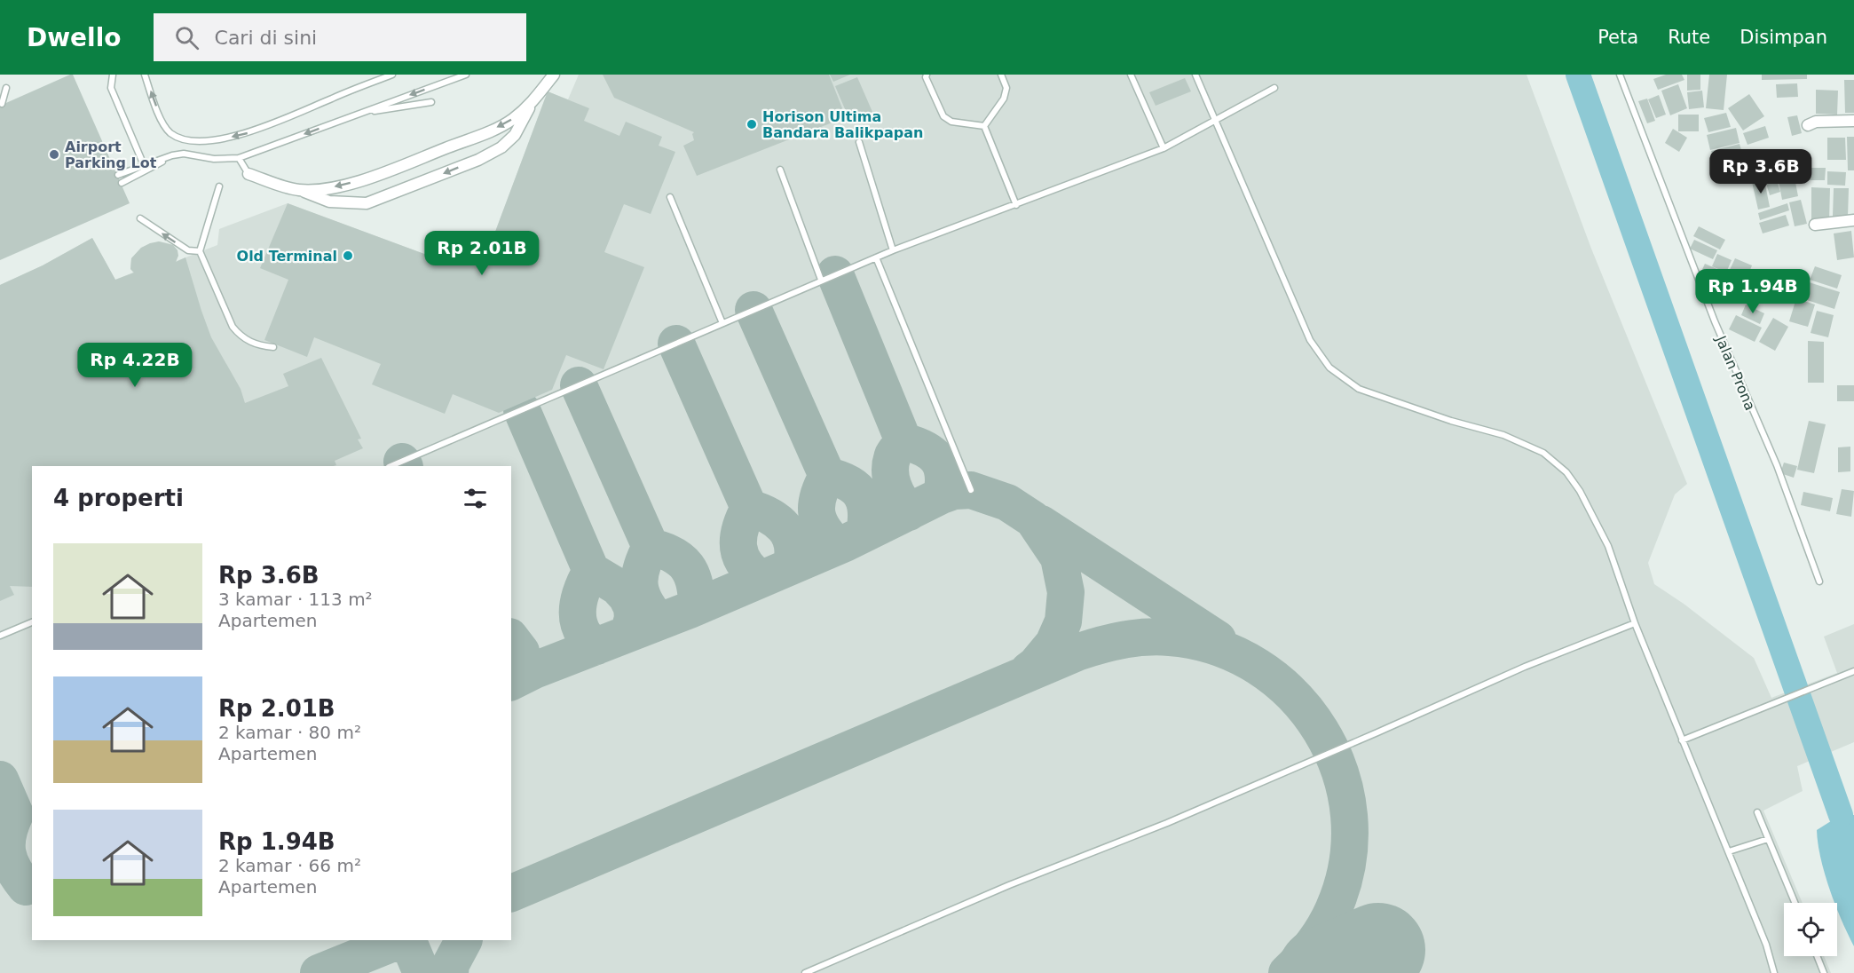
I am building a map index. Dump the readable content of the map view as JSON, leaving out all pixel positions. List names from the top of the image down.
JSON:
{
  "streets": {
    "lane": ["Jalan Prona"]
  },
  "places": ["Horison Ultima Bandara Balikpapan", "Airport Parking Lot", "Old Terminal"],
  "page": {
    "header": "Dwello",
    "search": "Cari di sini",
    "nav": ["Peta", "Rute", "Disimpan"],
    "price": [
      "Rp 3.6B",
      "Rp 2.01B",
      "Rp 1.94B",
      "Rp 4.22B"
    ],
    "heading": "4 properti",
    "list": [
      {
        "name": "Rp 3.6B",
        "note": "3 kamar · 113 m² · Apartemen"
      },
      {
        "name": "Rp 2.01B",
        "note": "2 kamar · 80 m² · Apartemen"
      },
      {
        "name": "Rp 1.94B",
        "note": "2 kamar · 66 m² · Apartemen"
      }
    ]
  }
}
